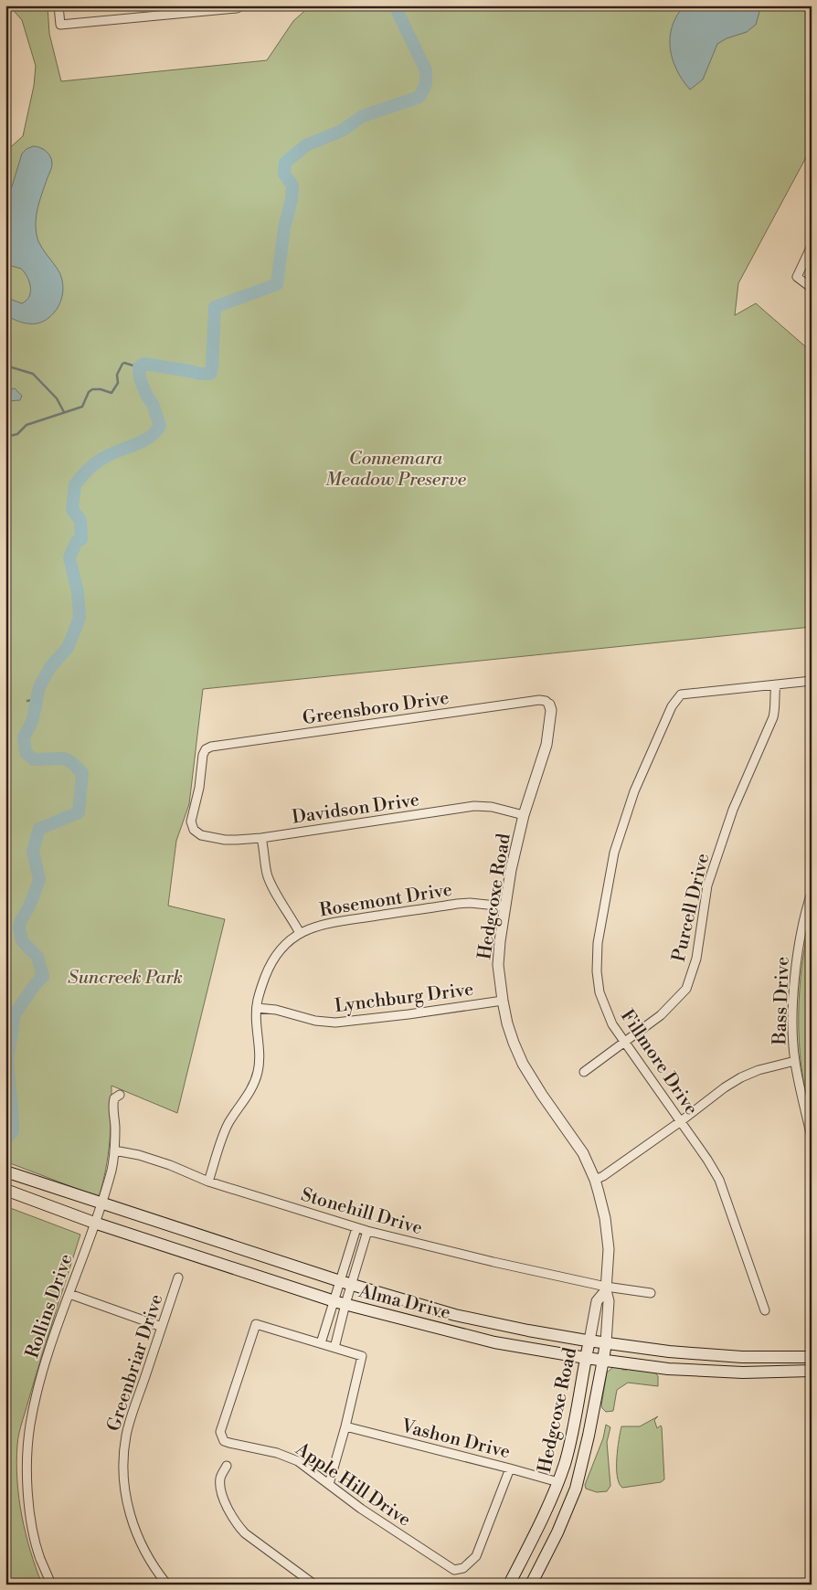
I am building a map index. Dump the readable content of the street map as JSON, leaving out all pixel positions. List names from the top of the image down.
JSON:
{
  "streets": {
    "main road": ["Hedgcoxe Road", "Alma Drive"],
    "street": [
      "Greensboro Drive",
      "Davidson Drive",
      "Rosemont Drive",
      "Purcell Drive",
      "Lynchburg Drive",
      "Bass Drive",
      "Fillmore Drive",
      "Stonehill Drive",
      "Rollins Drive",
      "Greenbriar Drive",
      "Vashon Drive",
      "Apple Hill Drive"
    ]
  },
  "crossings": [
    ["Greensboro Drive", "Davidson Drive"],
    ["Greensboro Drive", "Hedgcoxe Road"],
    ["Davidson Drive", "Hedgcoxe Road"],
    ["Hedgcoxe Road", "Rosemont Drive"],
    ["Hedgcoxe Road", "Lynchburg Drive"],
    ["Hedgcoxe Road", "Stonehill Drive"],
    ["Hedgcoxe Road", "Alma Drive"],
    ["Hedgcoxe Road", "Vashon Drive"],
    ["Rosemont Drive", "Lynchburg Drive"],
    ["Rosemont Drive", "Stonehill Drive"],
    ["Purcell Drive", "Fillmore Drive"],
    ["Stonehill Drive", "Rollins Drive"],
    ["Alma Drive", "Rollins Drive"],
    ["Vashon Drive", "Apple Hill Drive"]
  ],
  "parks": ["Connemara Meadow Preserve", "Suncreek Park"]
}
